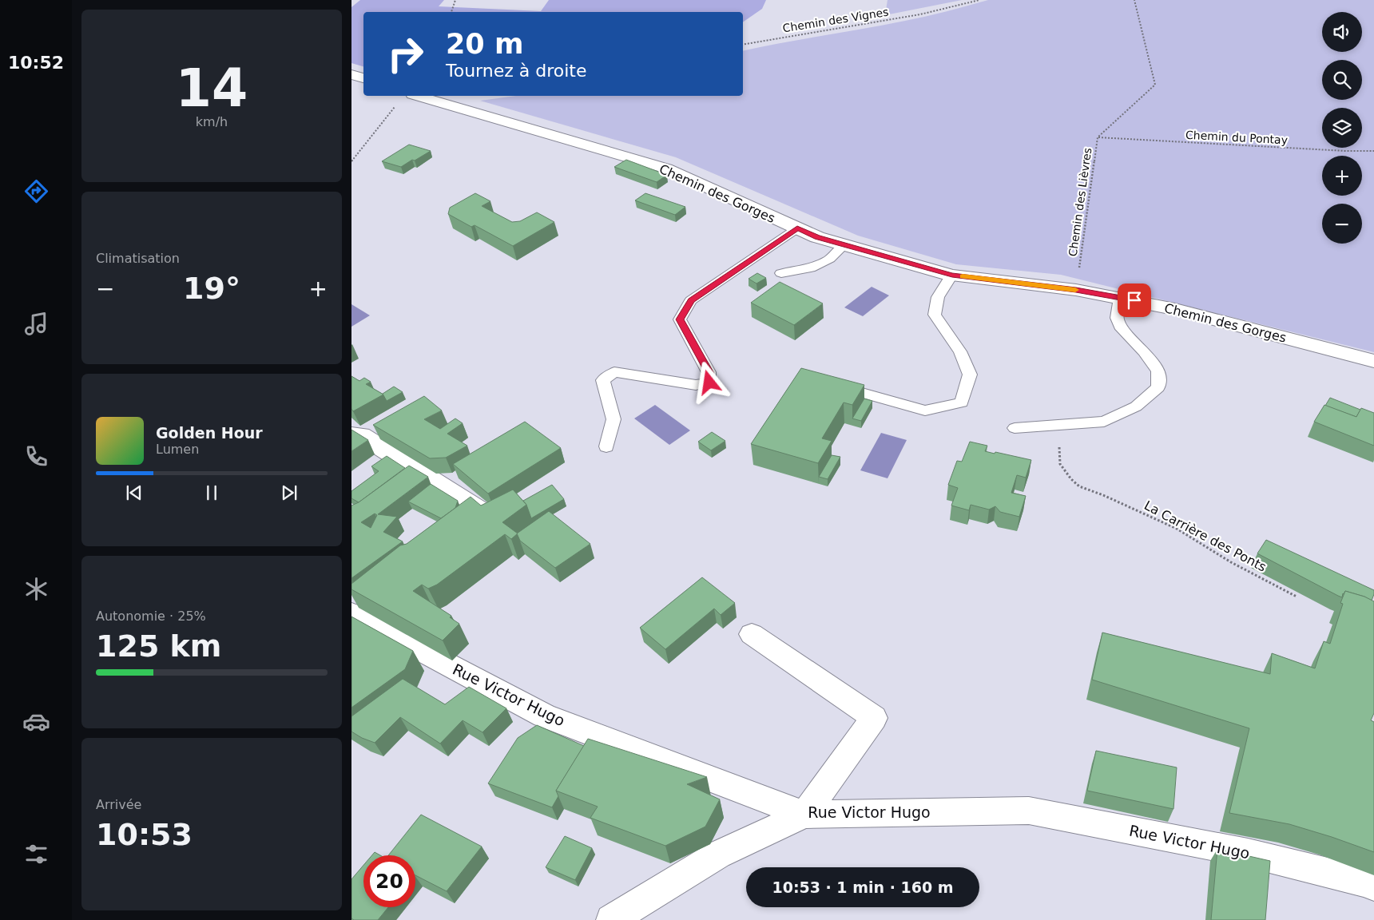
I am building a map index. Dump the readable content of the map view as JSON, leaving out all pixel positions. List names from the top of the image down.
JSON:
{
  "streets": {
    "street": ["Chemin des Gorges", "Rue Victor Hugo"],
    "path": [
      "Chemin des Vignes",
      "Chemin du Pontay",
      "Chemin des Lièvres",
      "La Carrière des Ponts"
    ]
  },
  "crossings": [
    ["Chemin du Pontay", "Chemin des Lièvres"],
    ["Chemin des Gorges", "Chemin des Lièvres"]
  ],
  "page": {
    "tabs": "10:52",
    "tile": [
      ["14", "km/h"],
      "Climatisation",
      ["Autonomie · 25%", "125 km"],
      ["Arrivée", "10:53"]
    ],
    "map_buttons": ["+", "−"],
    "turn": ["20 m", "Tournez à droite"],
    "heat": ["−", "19°", "+"],
    "song": ["Golden Hour", "Lumen"],
    "limit": "20",
    "trip": "10:53 · 1 min · 160 m"
  }
}
